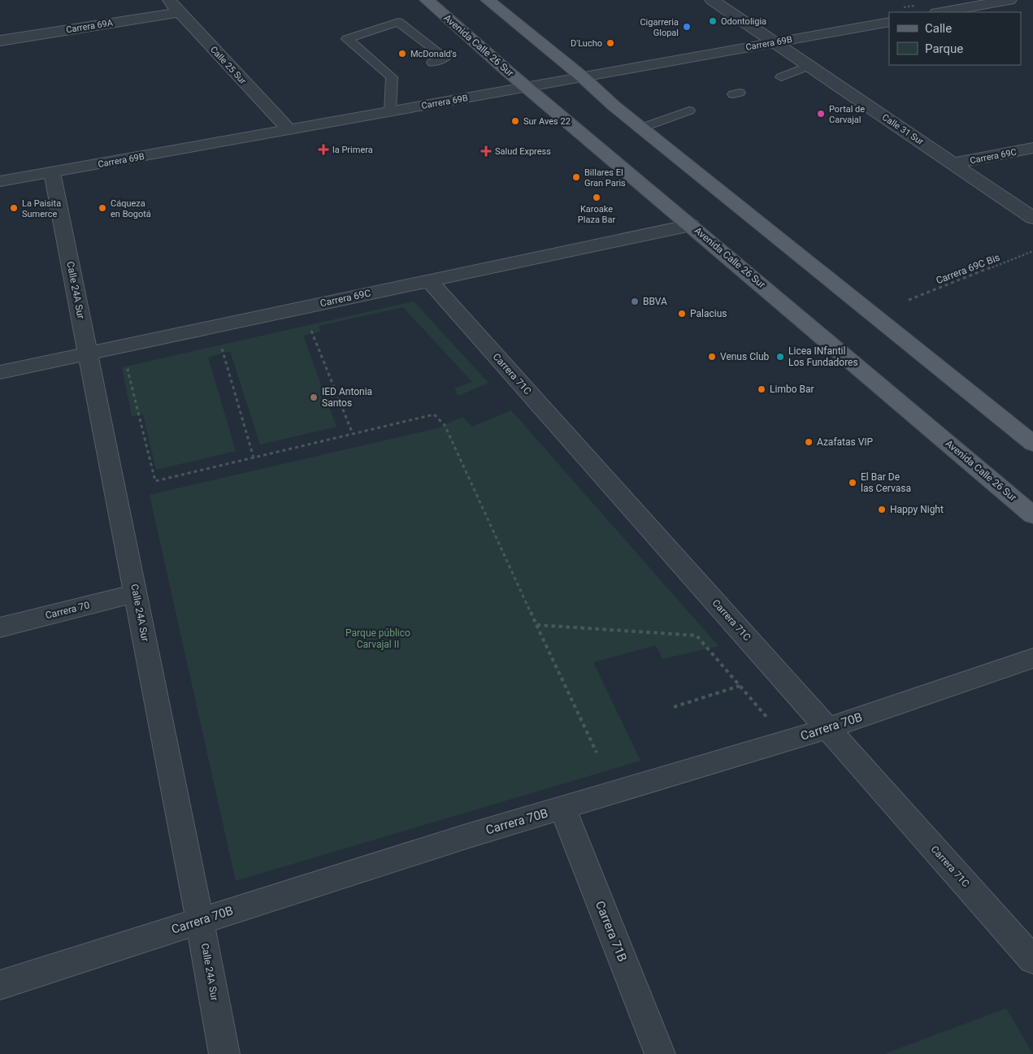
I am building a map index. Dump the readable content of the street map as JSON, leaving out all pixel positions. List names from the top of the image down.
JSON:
{
  "streets": {
    "main road": ["Avenida Calle 26 Sur"],
    "street": [
      "Carrera 69A",
      "Carrera 69B",
      "Calle 25 Sur",
      "Calle 31 Sur",
      "Carrera 69C",
      "Calle 24A Sur",
      "Carrera 71C",
      "Carrera 70",
      "Carrera 70B",
      "Carrera 71B"
    ],
    "path": ["Carrera 69C Bis"]
  },
  "crossings": [
    ["Carrera 69A", "Calle 25 Sur"],
    ["Carrera 69B", "Avenida Calle 26 Sur"],
    ["Carrera 69B", "Calle 25 Sur"],
    ["Carrera 69B", "Calle 31 Sur"],
    ["Carrera 69B", "Calle 24A Sur"],
    ["Avenida Calle 26 Sur", "Carrera 69C"],
    ["Calle 31 Sur", "Carrera 69C"],
    ["Carrera 69C", "Calle 24A Sur"],
    ["Carrera 69C", "Carrera 71C"],
    ["Calle 24A Sur", "Carrera 70"],
    ["Calle 24A Sur", "Carrera 70B"],
    ["Carrera 71C", "Carrera 70B"],
    ["Carrera 70B", "Carrera 71B"]
  ],
  "parks": ["Parque público Carvajal II"],
  "places": {
    "other": [
      "Odontoligia",
      "Cigarreria Glopal",
      "D'Lucho",
      "McDonald's",
      "Portal de Carvajal",
      "Sur Aves 22",
      "Billares El Gran Paris",
      "Karoake Plaza Bar",
      "La Paisita Sumerce",
      "Cáqueza en Bogotá",
      "BBVA",
      "Palacius",
      "Venus Club",
      "Licea INfantil Los Fundadores",
      "Limbo Bar",
      "IED Antonia Santos",
      "Azafatas VIP",
      "El Bar De las Cervasa",
      "Happy Night"
    ],
    "health": ["la Primera", "Salud Express"]
  },
  "legend": ["Calle", "Parque"]
}
